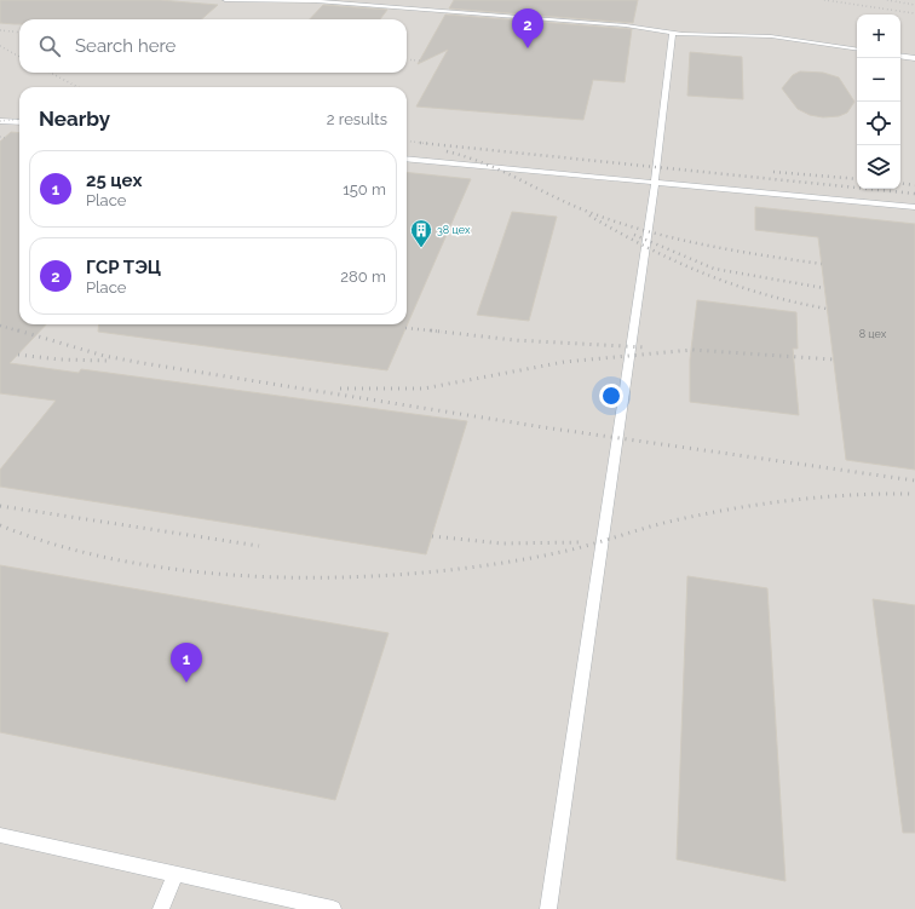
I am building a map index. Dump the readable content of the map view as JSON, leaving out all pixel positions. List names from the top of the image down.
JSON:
{
  "places": {
    "building": ["38 цех"]
  },
  "house_numbers": ["8 цех"],
  "page": {
    "pins": ["2", "1"],
    "map_buttons": ["+", "−"],
    "search": "Search here",
    "heading": ["Nearby", "2 results"],
    "list": [
      {
        "mark": "1",
        "name": "25 цех",
        "note": "Place",
        "value": "150 m"
      },
      {
        "mark": "2",
        "name": "ГСР ТЭЦ",
        "note": "Place",
        "value": "280 m"
      }
    ]
  }
}
